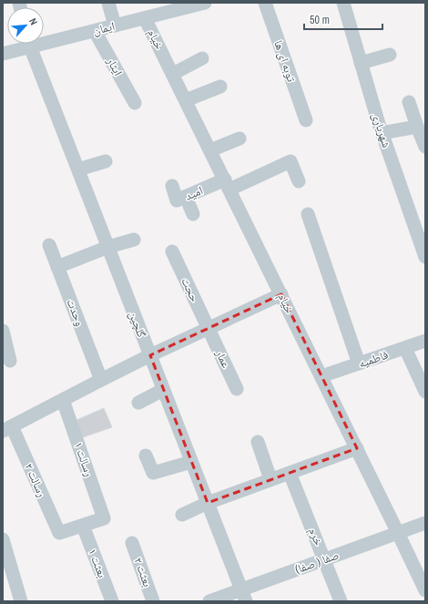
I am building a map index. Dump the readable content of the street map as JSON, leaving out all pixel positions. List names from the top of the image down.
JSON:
{
  "streets": {
    "street": [
      "ایمان",
      "خیام",
      "توبه ای ها",
      "ایثار",
      "شهریاری",
      "امید",
      "حجت",
      "وحدت",
      "گلچین",
      "عمار",
      "فاطمیه",
      "رسالت ۱",
      "رسالت ۲",
      "خرم",
      "صفا ( صفا)",
      "بعثت ۱",
      "بعثت ۲"
    ]
  },
  "crossings": [
    ["ایمان", "خیام"],
    ["ایمان", "ایثار"],
    ["خیام", "امید"],
    ["خیام", "فاطمیه"],
    ["خیام", "صفا ( صفا)"],
    ["حجت", "عمار"],
    ["گلچین", "صفا ( صفا)"],
    ["رسالت ۱", "رسالت ۲"],
    ["رسالت ۱", "بعثت ۱"],
    ["رسالت ۲", "بعثت ۱"],
    ["خرم", "صفا ( صفا)"]
  ],
  "scale_bar": "50 m",
  "north": "top right"
}
